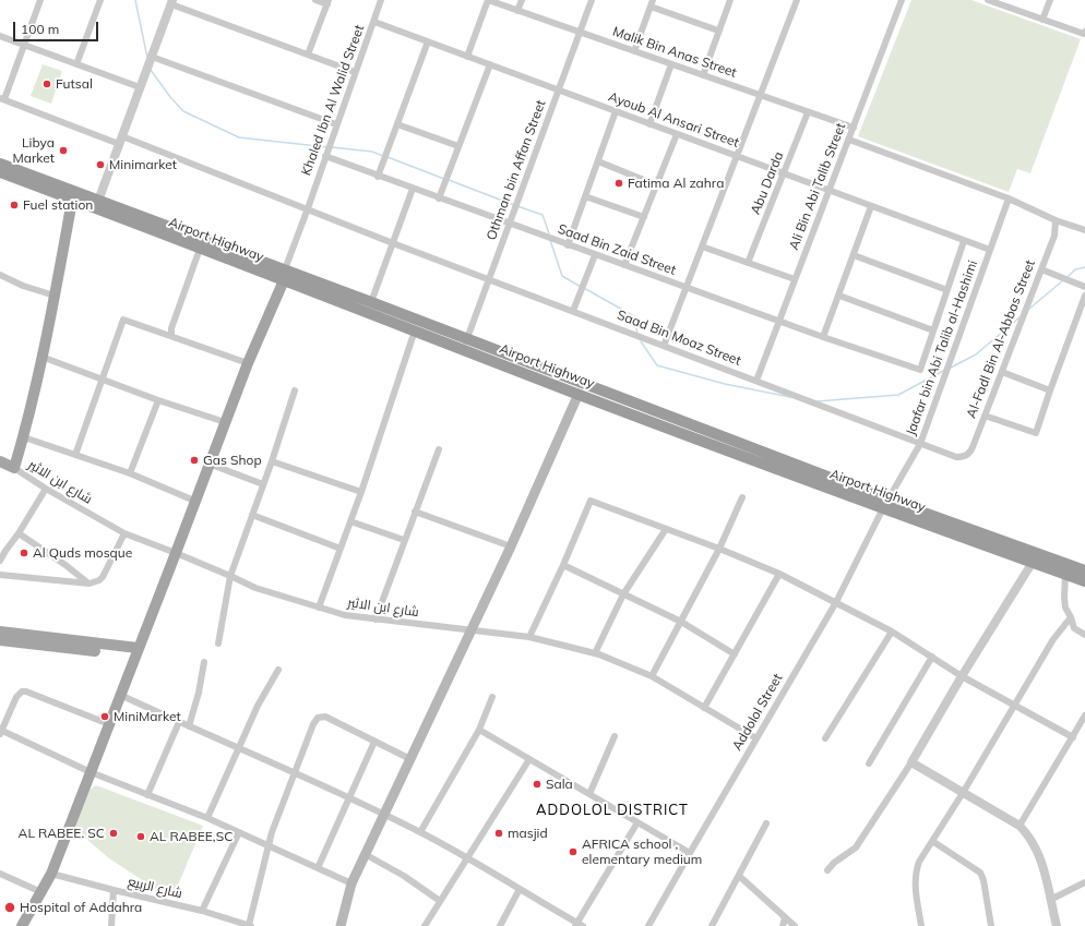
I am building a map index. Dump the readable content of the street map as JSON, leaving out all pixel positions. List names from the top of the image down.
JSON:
{
  "streets": {
    "highway": ["Airport Highway"],
    "street": [
      "Malik Bin Anas Street",
      "Khaled Ibn Al Walid Street",
      "Ayoub Al Ansari Street",
      "Othman bin Affan Street",
      "Abu Darda",
      "Ali Bin Abi Talib Street",
      "Saad Bin Zaid Street",
      "Saad Bin Moaz Street",
      "Al-Fadl Bin Al-Abbas Street",
      "Jaafar bin Abi Talib al-Hashimi",
      "شارع ابن الاثير",
      "Addolol Street",
      "شارع الربيع"
    ]
  },
  "crossings": [
    ["Malik Bin Anas Street", "Othman bin Affan Street"],
    ["Malik Bin Anas Street", "Abu Darda"],
    ["Malik Bin Anas Street", "Ali Bin Abi Talib Street"],
    ["Khaled Ibn Al Walid Street", "Ayoub Al Ansari Street"],
    ["Khaled Ibn Al Walid Street", "Airport Highway"],
    ["Khaled Ibn Al Walid Street", "Saad Bin Zaid Street"],
    ["Khaled Ibn Al Walid Street", "Saad Bin Moaz Street"],
    ["Ayoub Al Ansari Street", "Othman bin Affan Street"],
    ["Ayoub Al Ansari Street", "Abu Darda"],
    ["Ayoub Al Ansari Street", "Ali Bin Abi Talib Street"],
    ["Ayoub Al Ansari Street", "Jaafar bin Abi Talib al-Hashimi"],
    ["Othman bin Affan Street", "Airport Highway"],
    ["Othman bin Affan Street", "Saad Bin Zaid Street"],
    ["Othman bin Affan Street", "Saad Bin Moaz Street"],
    ["Ali Bin Abi Talib Street", "Saad Bin Zaid Street"],
    ["Ali Bin Abi Talib Street", "Saad Bin Moaz Street"],
    ["Airport Highway", "Jaafar bin Abi Talib al-Hashimi"],
    ["Airport Highway", "Addolol Street"],
    ["Saad Bin Moaz Street", "Al-Fadl Bin Al-Abbas Street"],
    ["Saad Bin Moaz Street", "Jaafar bin Abi Talib al-Hashimi"],
    ["Jaafar bin Abi Talib al-Hashimi", "Addolol Street"],
    ["شارع ابن الاثير", "Addolol Street"]
  ],
  "districts": ["ADDOLOL DISTRICT"],
  "places": [
    "Futsal",
    "Libya Market",
    "Minimarket",
    "Fatima Al zahra",
    "Fuel station",
    "Gas Shop",
    "Al Quds mosque",
    "MiniMarket",
    "Sala",
    "AL RABEE. SC",
    "masjid",
    "AL RABEE,SC",
    "AFRICA school , elementary medium",
    "Hospital of Addahra"
  ],
  "scale_bar": "100 m"
}
